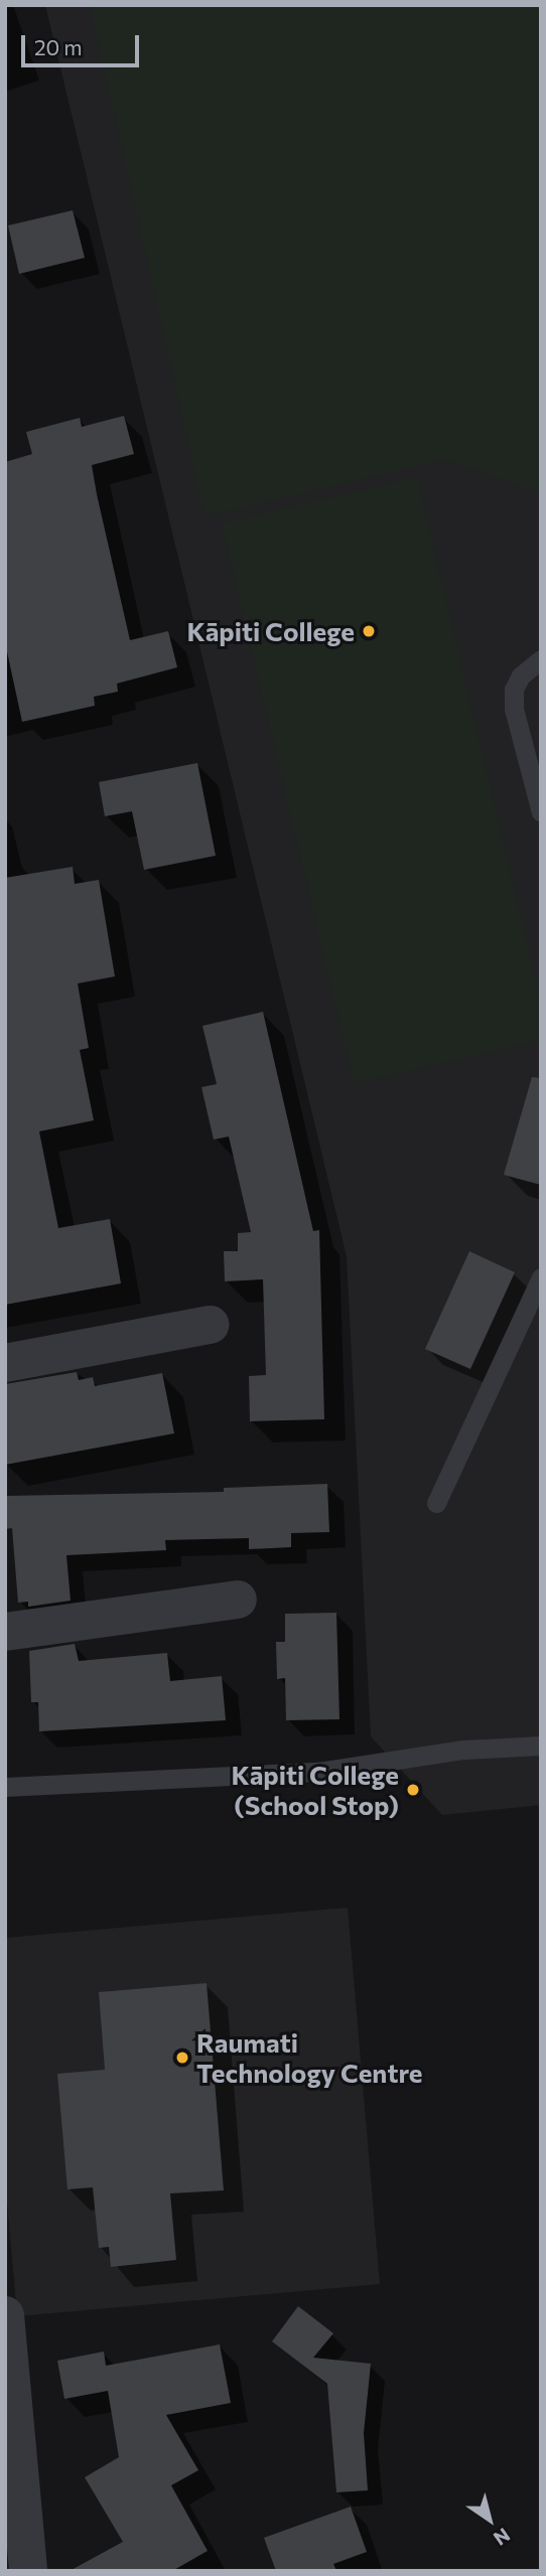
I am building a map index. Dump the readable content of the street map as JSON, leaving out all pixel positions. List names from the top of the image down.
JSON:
{
  "places": ["Kāpiti College", "Kāpiti College (School Stop)", "Raumati Technology Centre"],
  "scale_bar": "20 m",
  "north": "bottom right"
}
